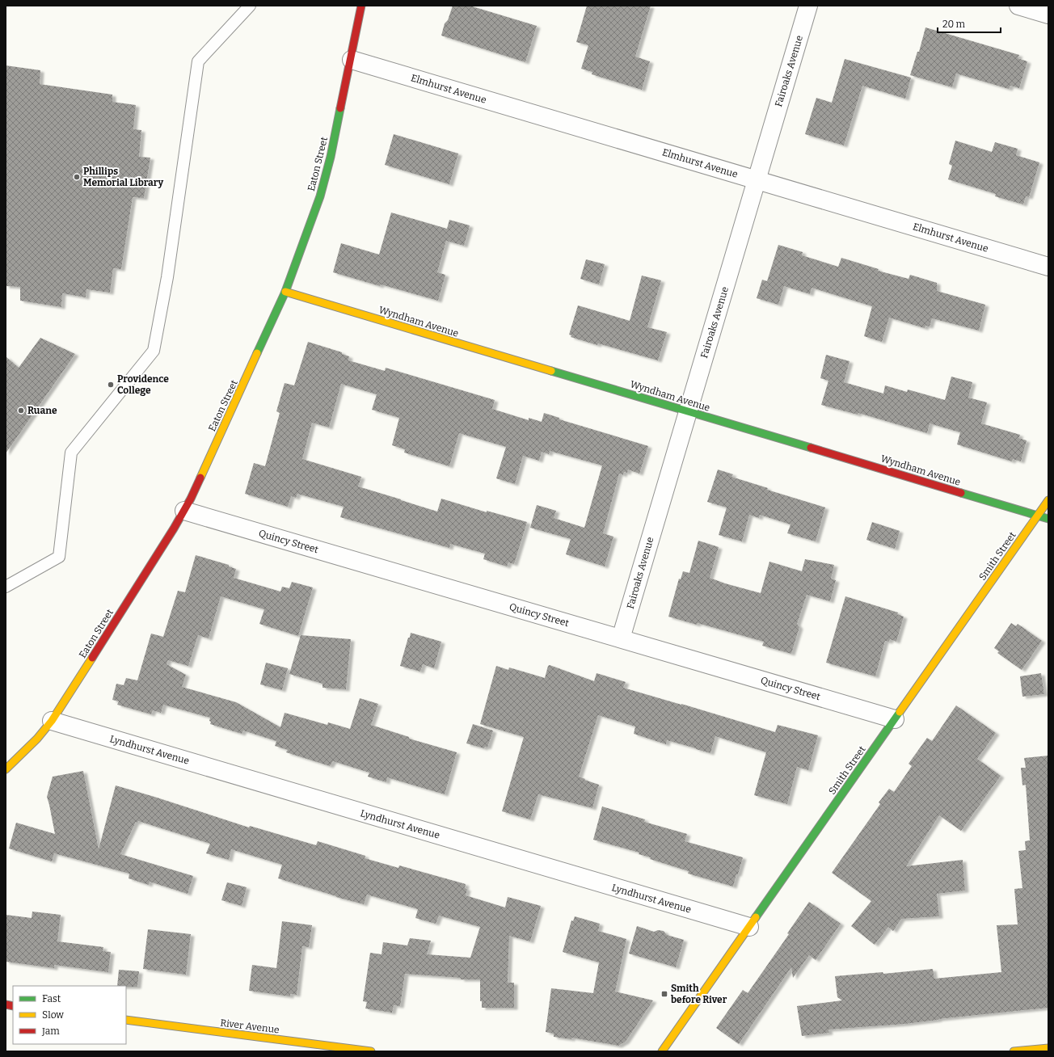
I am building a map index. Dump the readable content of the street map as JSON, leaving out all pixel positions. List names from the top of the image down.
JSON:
{
  "streets": {
    "street": [
      "Fairoaks Avenue",
      "Elmhurst Avenue",
      "Eaton Street",
      "Wyndham Avenue",
      "Quincy Street",
      "Smith Street",
      "Lyndhurst Avenue",
      "River Avenue"
    ]
  },
  "crossings": [
    ["Fairoaks Avenue", "Elmhurst Avenue"],
    ["Fairoaks Avenue", "Wyndham Avenue"],
    ["Fairoaks Avenue", "Quincy Street"],
    ["Elmhurst Avenue", "Eaton Street"],
    ["Eaton Street", "Wyndham Avenue"],
    ["Eaton Street", "Quincy Street"],
    ["Eaton Street", "Lyndhurst Avenue"],
    ["Wyndham Avenue", "Smith Street"],
    ["Quincy Street", "Smith Street"],
    ["Smith Street", "Lyndhurst Avenue"]
  ],
  "places": {
    "other": ["Phillips Memorial Library", "Providence College", "Ruane"],
    "transit": ["Smith before River"]
  },
  "legend": ["Fast", "Slow", "Jam"],
  "scale_bar": "20 m"
}
